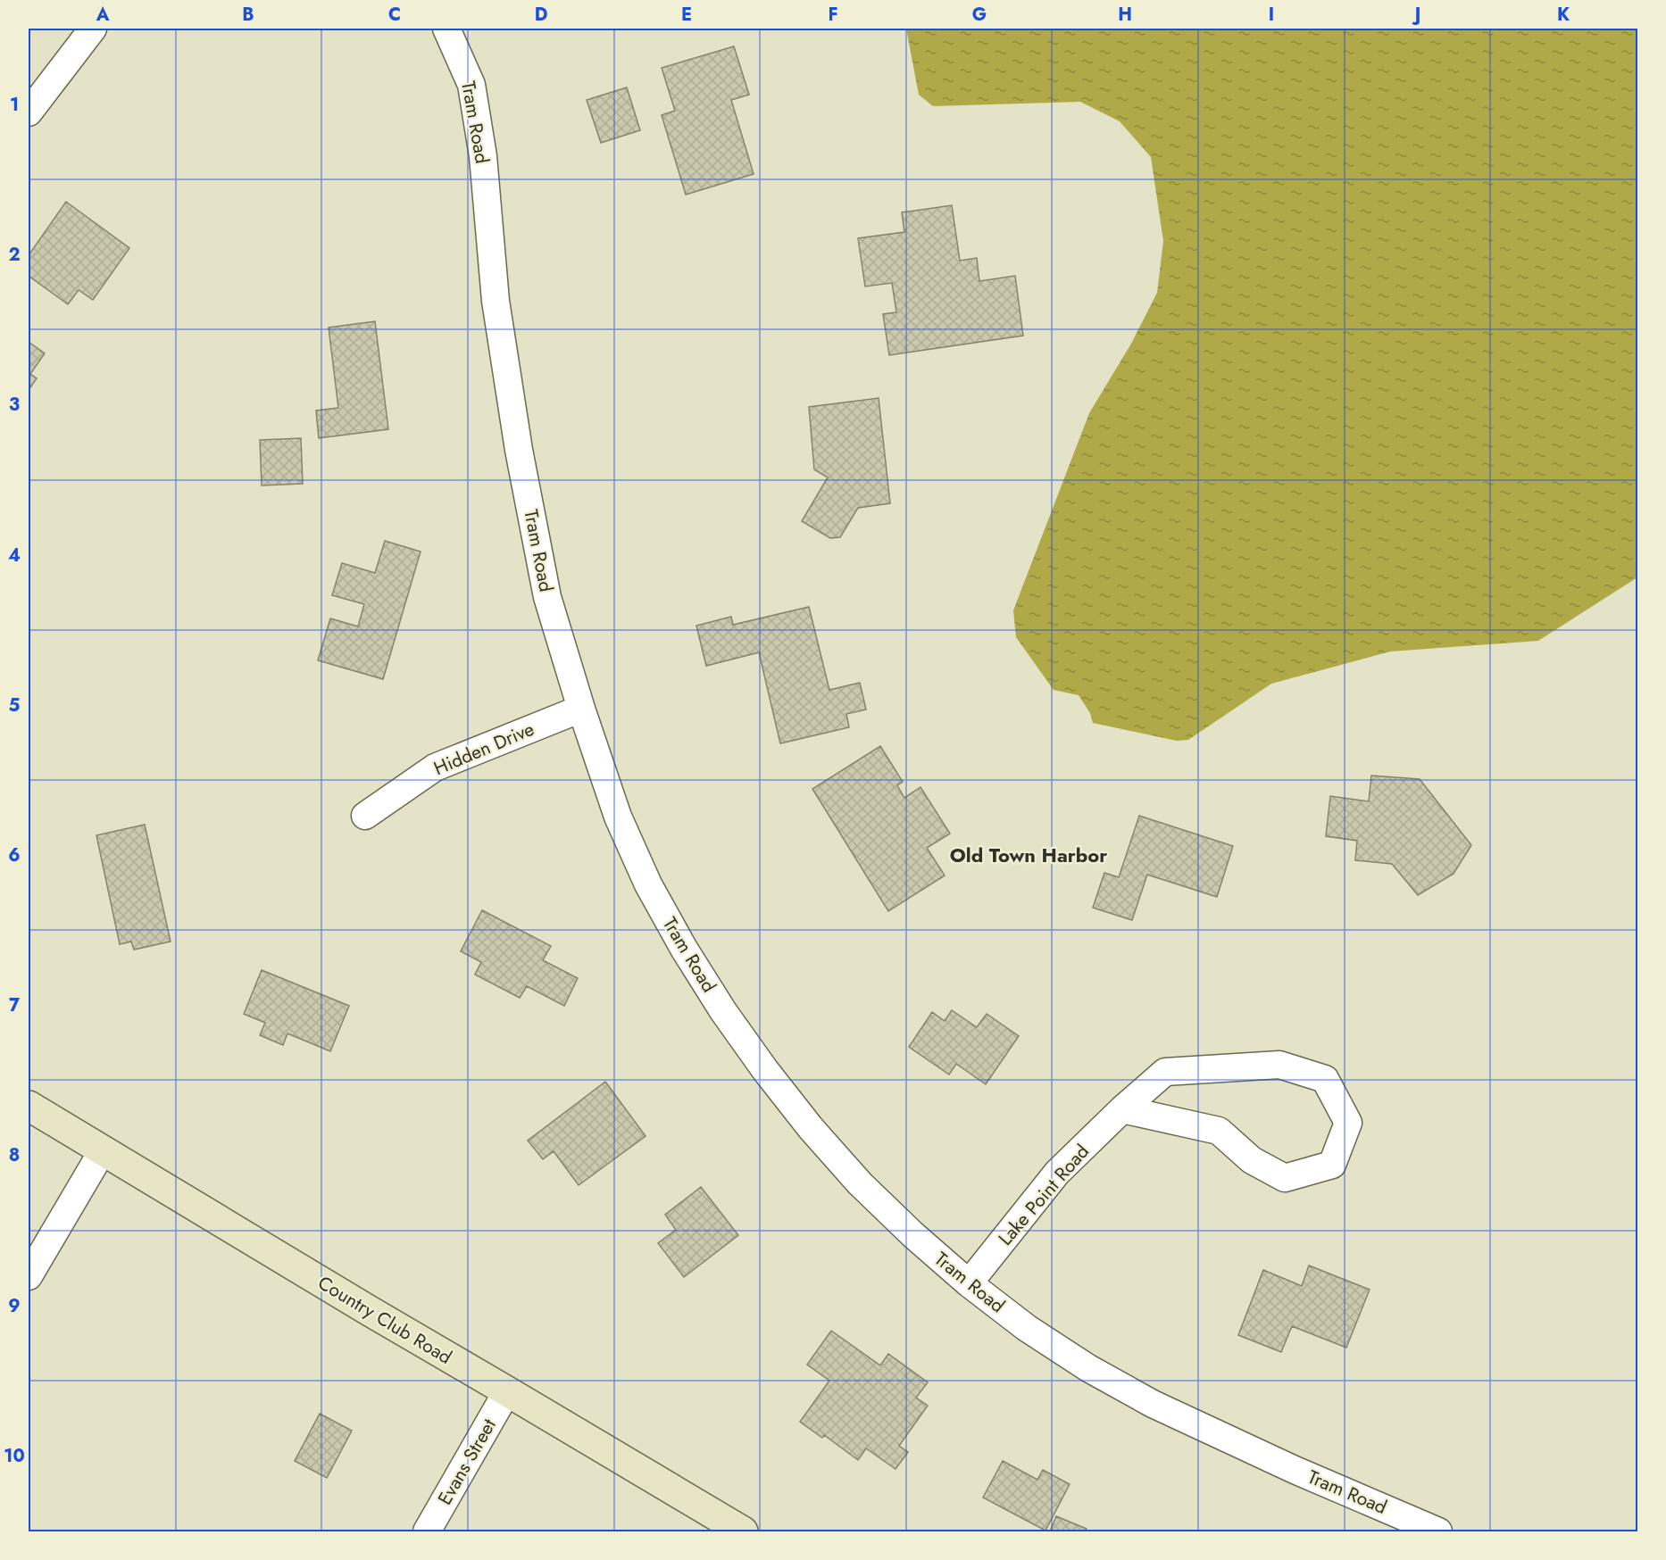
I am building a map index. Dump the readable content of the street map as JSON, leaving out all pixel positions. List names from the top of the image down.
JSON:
{
  "streets": {
    "street": [
      "Tram Road",
      "Hidden Drive",
      "Lake Point Road",
      "Country Club Road",
      "Evans Street"
    ]
  },
  "crossings": [
    ["Tram Road", "Hidden Drive"],
    ["Tram Road", "Lake Point Road"],
    ["Country Club Road", "Evans Street"]
  ],
  "districts": ["Old Town Harbor"],
  "grid": {
    "columns": [
      "A",
      "B",
      "C",
      "D",
      "E",
      "F",
      "G",
      "H",
      "I",
      "J",
      "K"
    ],
    "rows": [
      "1",
      "2",
      "3",
      "4",
      "5",
      "6",
      "7",
      "8",
      "9",
      "10"
    ]
  }
}
